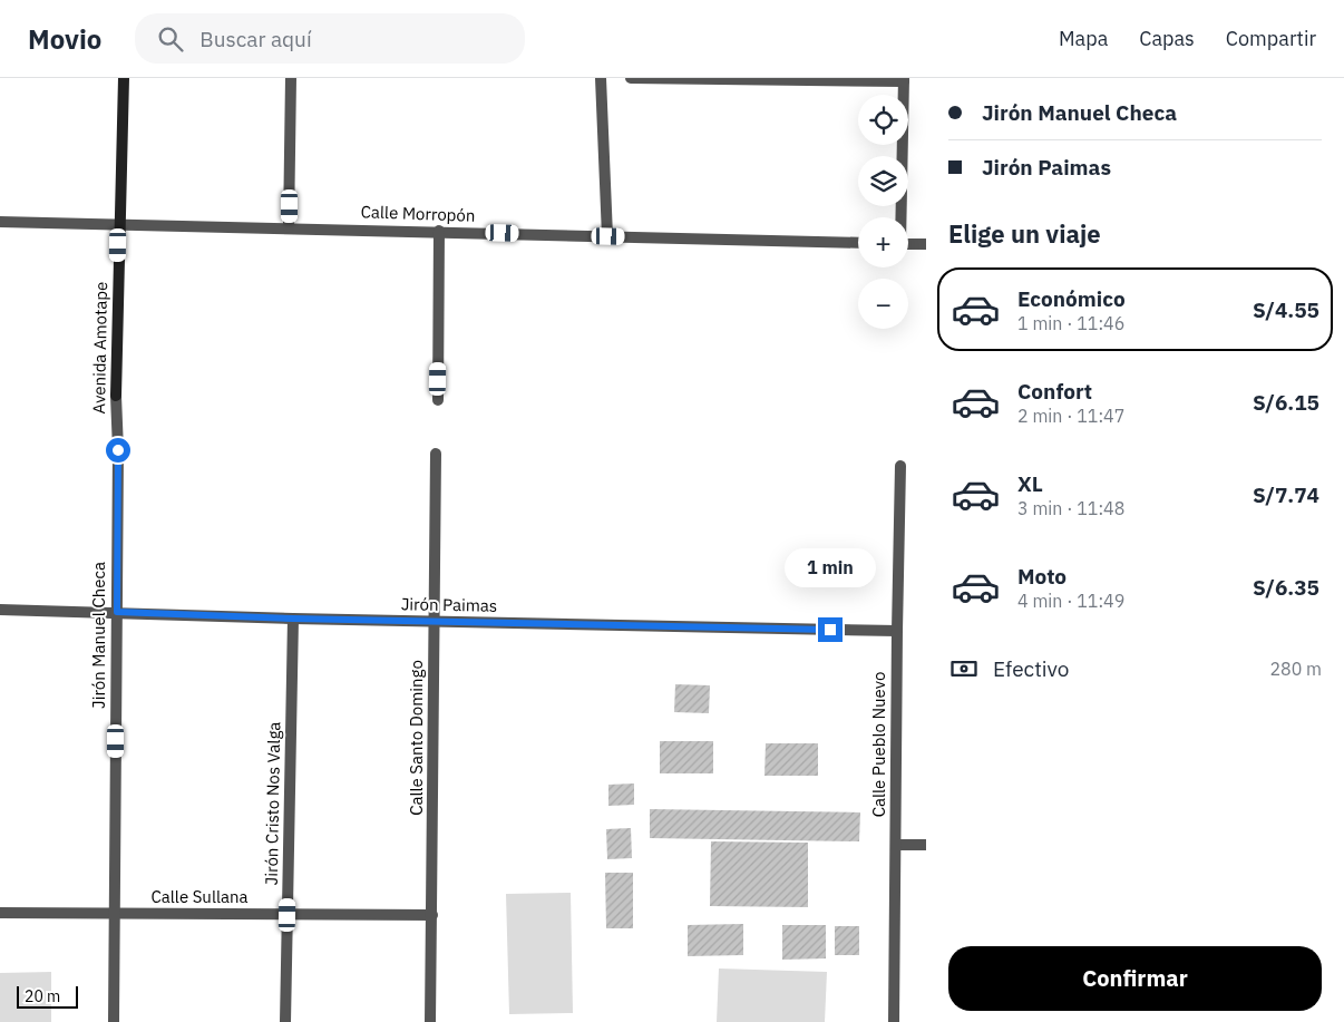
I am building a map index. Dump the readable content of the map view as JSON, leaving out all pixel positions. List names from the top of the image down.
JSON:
{
  "streets": {
    "street": [
      "Calle Morropón",
      "Avenida Amotape",
      "Jirón Paimas",
      "Jirón Manuel Checa",
      "Calle Santo Domingo",
      "Calle Pueblo Nuevo",
      "Jirón Cristo Nos Valga",
      "Calle Sullana"
    ]
  },
  "crossings": [
    ["Calle Morropón", "Avenida Amotape"],
    ["Avenida Amotape", "Jirón Manuel Checa"],
    ["Jirón Paimas", "Jirón Manuel Checa"],
    ["Jirón Paimas", "Calle Santo Domingo"],
    ["Jirón Paimas", "Calle Pueblo Nuevo"],
    ["Jirón Paimas", "Jirón Cristo Nos Valga"],
    ["Jirón Manuel Checa", "Calle Sullana"],
    ["Calle Santo Domingo", "Calle Sullana"],
    ["Jirón Cristo Nos Valga", "Calle Sullana"]
  ],
  "scale_bar": "20 m",
  "page": {
    "header": "Movio",
    "search": "Buscar aquí",
    "nav": ["Mapa", "Capas", "Compartir"],
    "banner": ["Jirón Manuel Checa", "Jirón Paimas"],
    "map_buttons": ["+", "−"],
    "heading": "Elige un viaje",
    "list": [
      {
        "name": "Económico",
        "note": "1 min · 11:46",
        "value": "S/4.55"
      },
      {
        "name": "Confort",
        "note": "2 min · 11:47",
        "value": "S/6.15"
      },
      {
        "name": "XL",
        "note": "3 min · 11:48",
        "value": "S/7.74"
      },
      {
        "name": "Moto",
        "note": "4 min · 11:49",
        "value": "S/6.35"
      }
    ],
    "bubble": "1 min",
    "pay": ["Efectivo", "280 m"],
    "buttons": "Confirmar",
    "scale": "20 m"
  }
}
